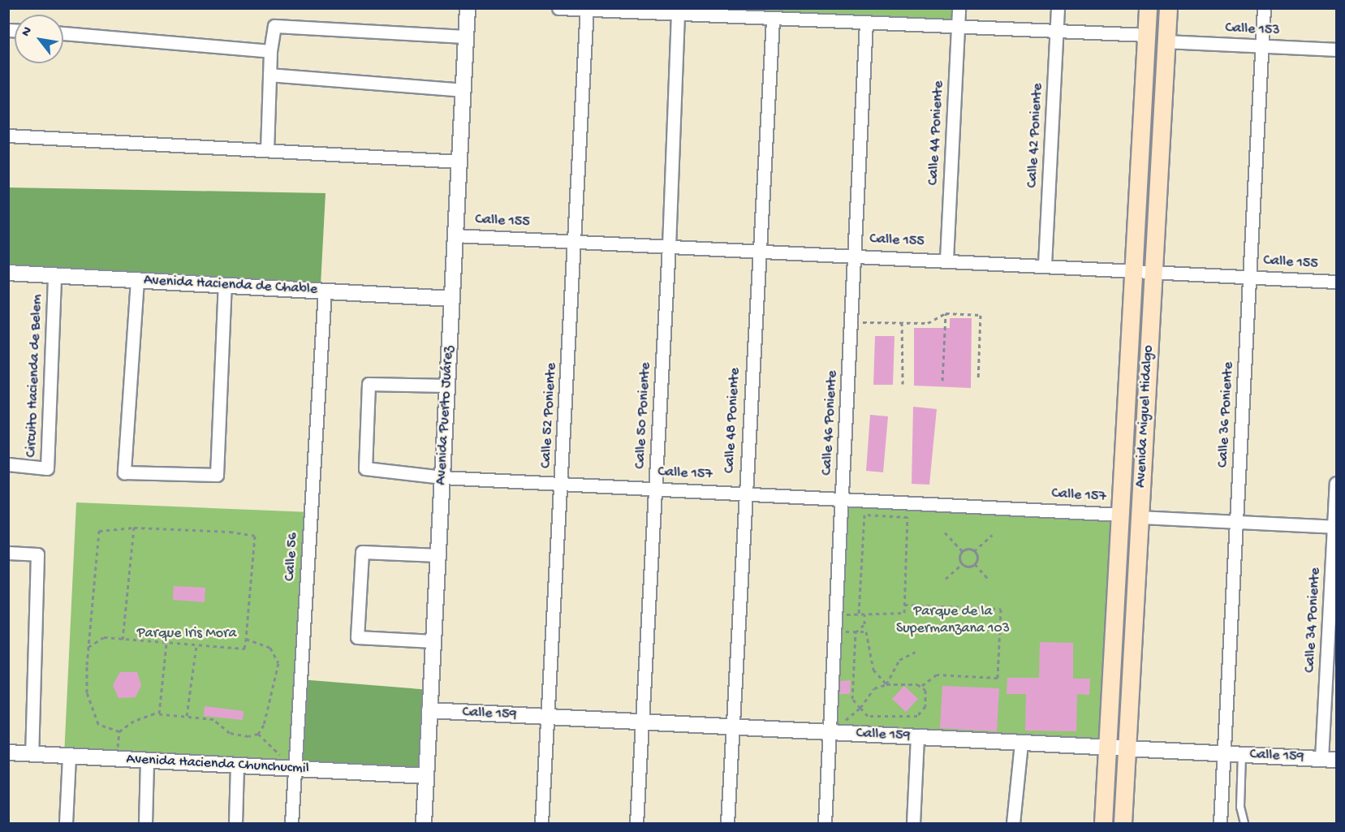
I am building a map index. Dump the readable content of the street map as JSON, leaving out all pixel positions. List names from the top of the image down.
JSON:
{
  "streets": {
    "main road": ["Avenida Miguel Hidalgo"],
    "street": [
      "Calle 153",
      "Calle 44 Poniente",
      "Calle 42 Poniente",
      "Calle 155",
      "Avenida Hacienda de Chable",
      "Circuito Hacienda de Belem",
      "Calle 36 Poniente",
      "Avenida Puerto Juárez",
      "Calle 52 Poniente",
      "Calle 50 Poniente",
      "Calle 48 Poniente",
      "Calle 46 Poniente",
      "Calle 157",
      "Calle 56",
      "Calle 34 Poniente",
      "Calle 159",
      "Avenida Hacienda Chunchucmil"
    ]
  },
  "crossings": [
    ["Calle 153", "Calle 36 Poniente"],
    ["Calle 153", "Avenida Miguel Hidalgo"],
    ["Calle 44 Poniente", "Calle 155"],
    ["Calle 42 Poniente", "Calle 155"],
    ["Calle 155", "Calle 36 Poniente"],
    ["Calle 155", "Avenida Puerto Juárez"],
    ["Calle 155", "Calle 52 Poniente"],
    ["Calle 155", "Calle 50 Poniente"],
    ["Calle 155", "Avenida Miguel Hidalgo"],
    ["Calle 155", "Calle 48 Poniente"],
    ["Calle 155", "Calle 46 Poniente"],
    ["Avenida Hacienda de Chable", "Circuito Hacienda de Belem"],
    ["Avenida Hacienda de Chable", "Avenida Puerto Juárez"],
    ["Avenida Hacienda de Chable", "Calle 56"],
    ["Calle 36 Poniente", "Calle 159"],
    ["Avenida Puerto Juárez", "Calle 157"],
    ["Avenida Puerto Juárez", "Calle 159"],
    ["Avenida Puerto Juárez", "Avenida Hacienda Chunchucmil"],
    ["Calle 52 Poniente", "Calle 157"],
    ["Calle 52 Poniente", "Calle 159"],
    ["Calle 50 Poniente", "Calle 157"],
    ["Calle 50 Poniente", "Calle 159"],
    ["Avenida Miguel Hidalgo", "Calle 157"],
    ["Avenida Miguel Hidalgo", "Calle 159"],
    ["Calle 48 Poniente", "Calle 157"],
    ["Calle 48 Poniente", "Calle 159"],
    ["Calle 46 Poniente", "Calle 157"],
    ["Calle 46 Poniente", "Calle 159"],
    ["Calle 56", "Avenida Hacienda Chunchucmil"],
    ["Calle 34 Poniente", "Calle 159"]
  ],
  "parks": ["Parque de la Supermanzana 103", "Parque Iris Mora"],
  "north": "top left"
}
